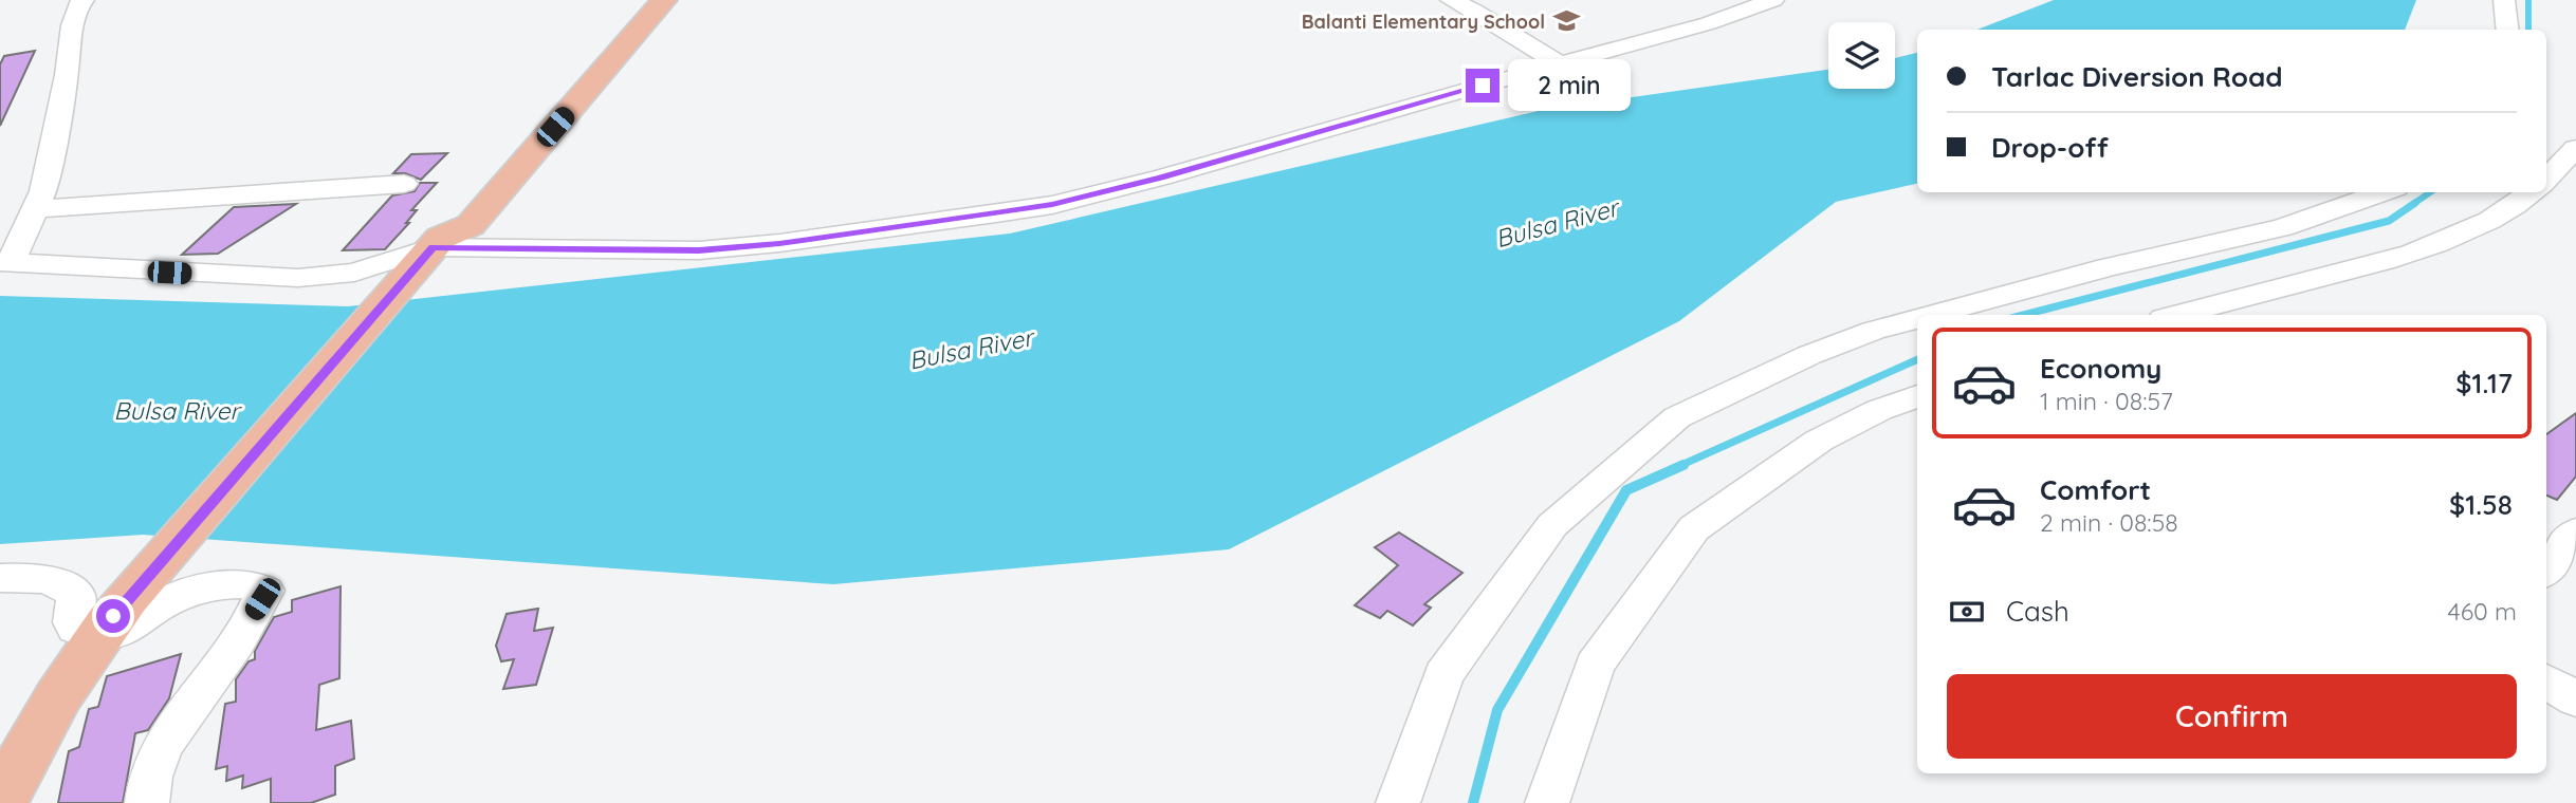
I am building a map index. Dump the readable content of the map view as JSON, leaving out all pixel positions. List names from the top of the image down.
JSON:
{
  "water": ["Bulsa River"],
  "places": {
    "school or university": ["Balanti Elementary School"]
  },
  "page": {
    "banner": ["Tarlac Diversion Road", "Drop-off"],
    "bubble": "2 min",
    "list": [
      {
        "name": "Economy",
        "note": "1 min · 08:57",
        "value": "$1.17"
      },
      {
        "name": "Comfort",
        "note": "2 min · 08:58",
        "value": "$1.58"
      }
    ],
    "pay": ["Cash", "460 m"],
    "buttons": "Confirm"
  }
}
